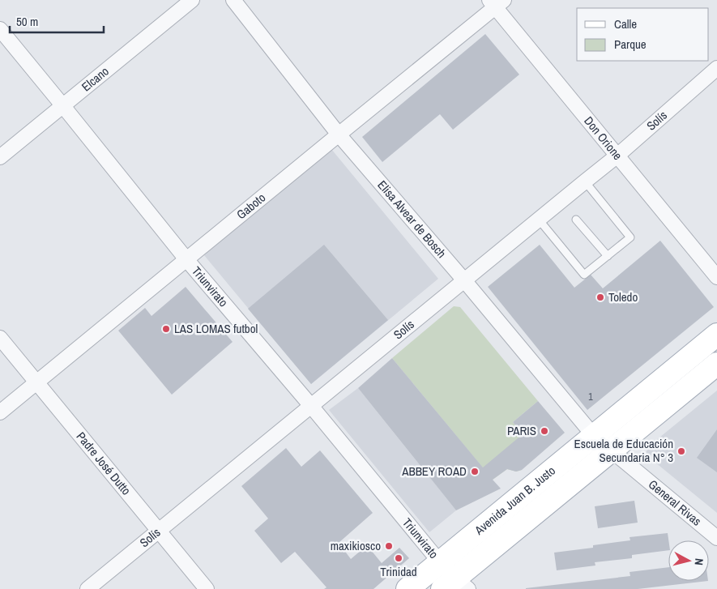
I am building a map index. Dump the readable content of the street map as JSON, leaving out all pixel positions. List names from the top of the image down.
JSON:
{
  "streets": {
    "main road": ["Avenida Juan B. Justo"],
    "street": [
      "Elcano",
      "Solís",
      "Don Orione",
      "Gaboto",
      "Elisa Alvear de Bosch",
      "Triunvirato",
      "Padre José Dutto",
      "General Rivas"
    ]
  },
  "crossings": [
    ["Elcano", "Triunvirato"],
    ["Solís", "Don Orione"],
    ["Solís", "Elisa Alvear de Bosch"],
    ["Solís", "Triunvirato"],
    ["Solís", "Padre José Dutto"],
    ["Don Orione", "Gaboto"],
    ["Gaboto", "Elisa Alvear de Bosch"],
    ["Gaboto", "Triunvirato"],
    ["Gaboto", "Padre José Dutto"],
    ["Elisa Alvear de Bosch", "Avenida Juan B. Justo"],
    ["Elisa Alvear de Bosch", "General Rivas"],
    ["Triunvirato", "Avenida Juan B. Justo"],
    ["Avenida Juan B. Justo", "General Rivas"]
  ],
  "places": [
    "Toledo",
    "LAS LOMAS futbol",
    "PARIS",
    "Escuela de Educación Secundaria N° 3",
    "ABBEY ROAD",
    "maxikiosco",
    "Trinidad"
  ],
  "house_numbers": ["1"],
  "legend": ["Calle", "Parque"],
  "scale_bar": "50 m",
  "north": "right"
}
